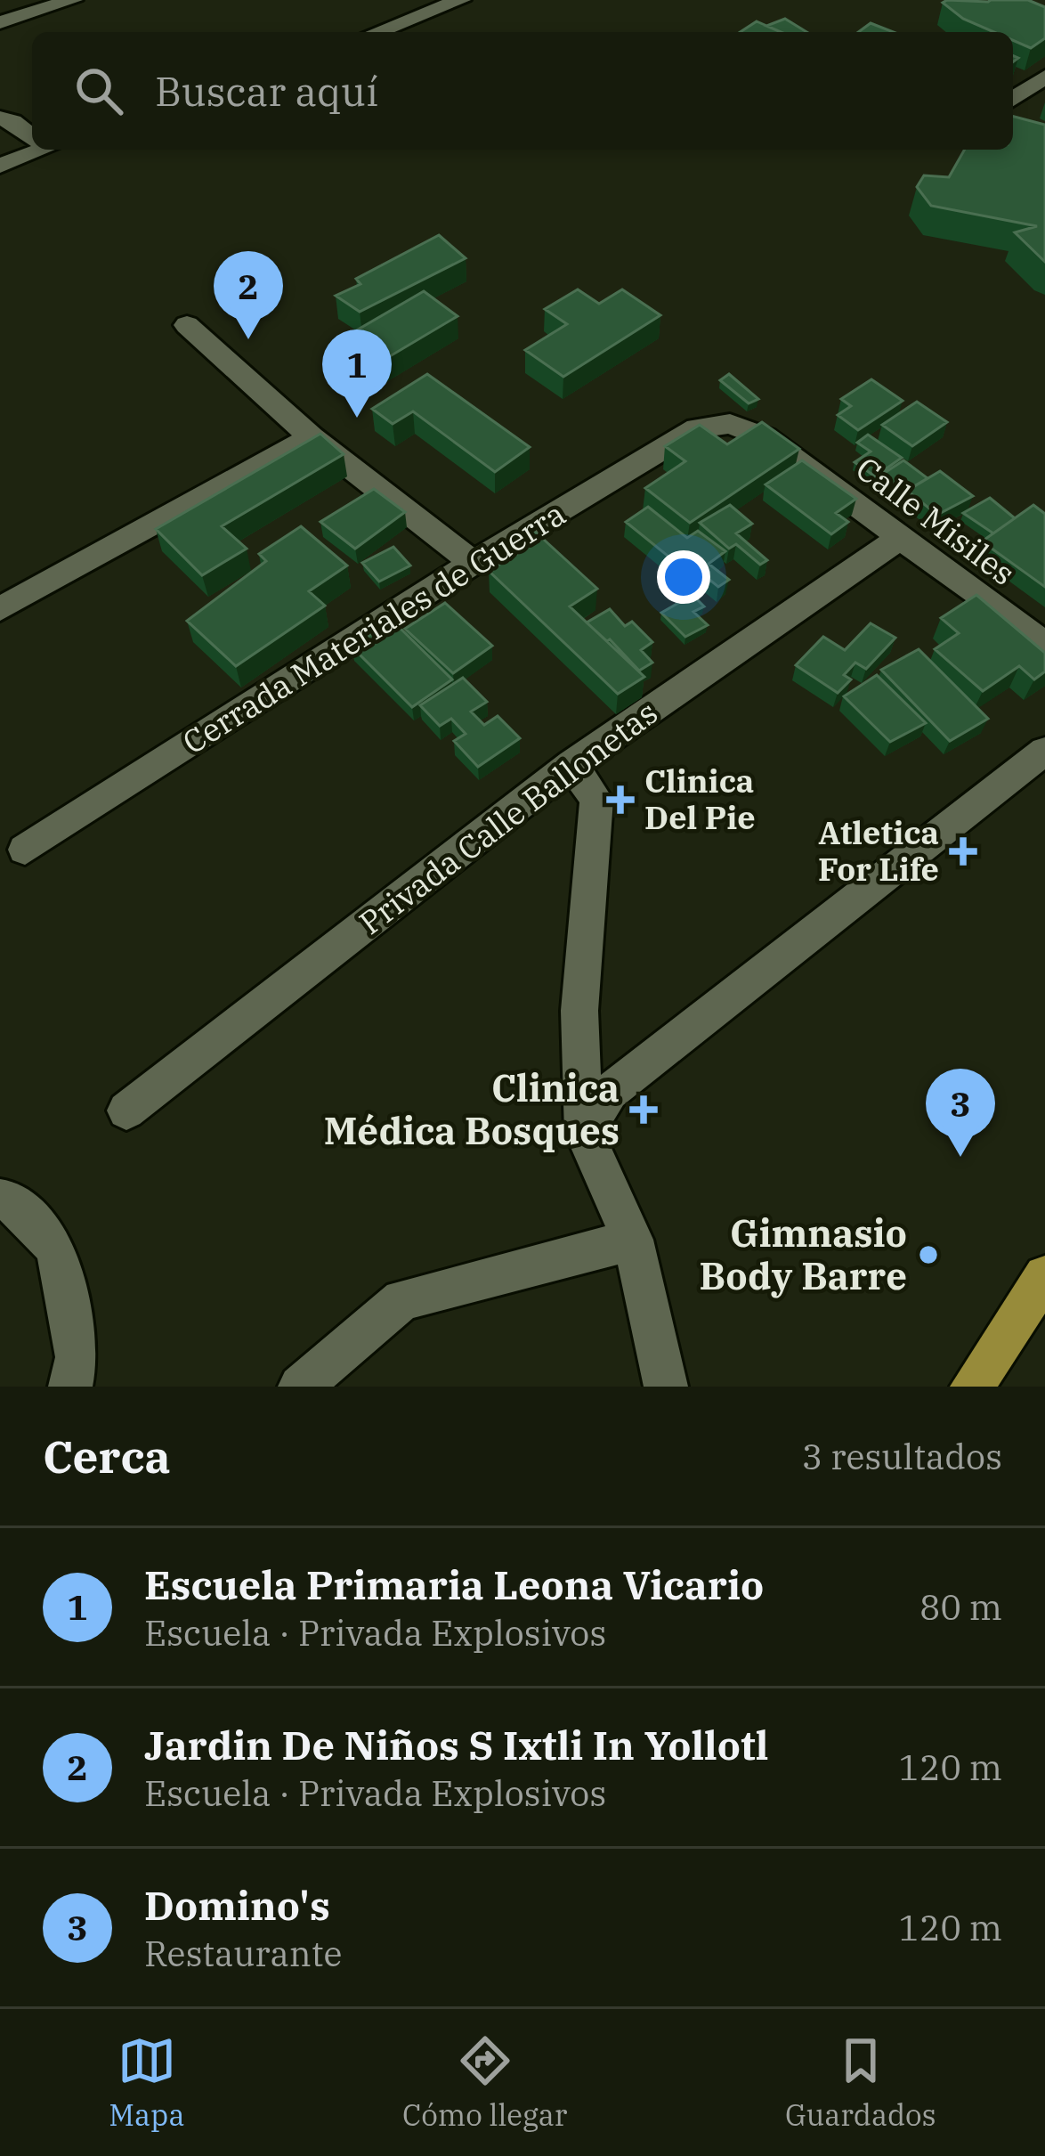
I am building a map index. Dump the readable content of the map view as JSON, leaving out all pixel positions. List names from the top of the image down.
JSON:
{
  "streets": {
    "street": ["Calle Misiles", "Cerrada Materiales de Guerra", "Privada Calle Ballonetas"]
  },
  "crossings": [
    ["Calle Misiles", "Cerrada Materiales de Guerra"],
    ["Calle Misiles", "Privada Calle Ballonetas"]
  ],
  "places": {
    "health": ["Clinica Del Pie", "Atletica For Life", "Clinica Médica Bosques"],
    "other": ["Gimnasio Body Barre"]
  },
  "page": {
    "search": "Buscar aquí",
    "pins": ["2", "1", "3"],
    "heading": ["Cerca", "3 resultados"],
    "list": [
      {
        "mark": "1",
        "name": "Escuela Primaria Leona Vicario",
        "note": "Escuela · Privada Explosivos",
        "value": "80 m"
      },
      {
        "mark": "2",
        "name": "Jardin De Niños S Ixtli In Yollotl",
        "note": "Escuela · Privada Explosivos",
        "value": "120 m"
      },
      {
        "mark": "3",
        "name": "Domino's",
        "note": "Restaurante",
        "value": "120 m"
      }
    ],
    "nav": ["Mapa", "Cómo llegar", "Guardados"]
  }
}
